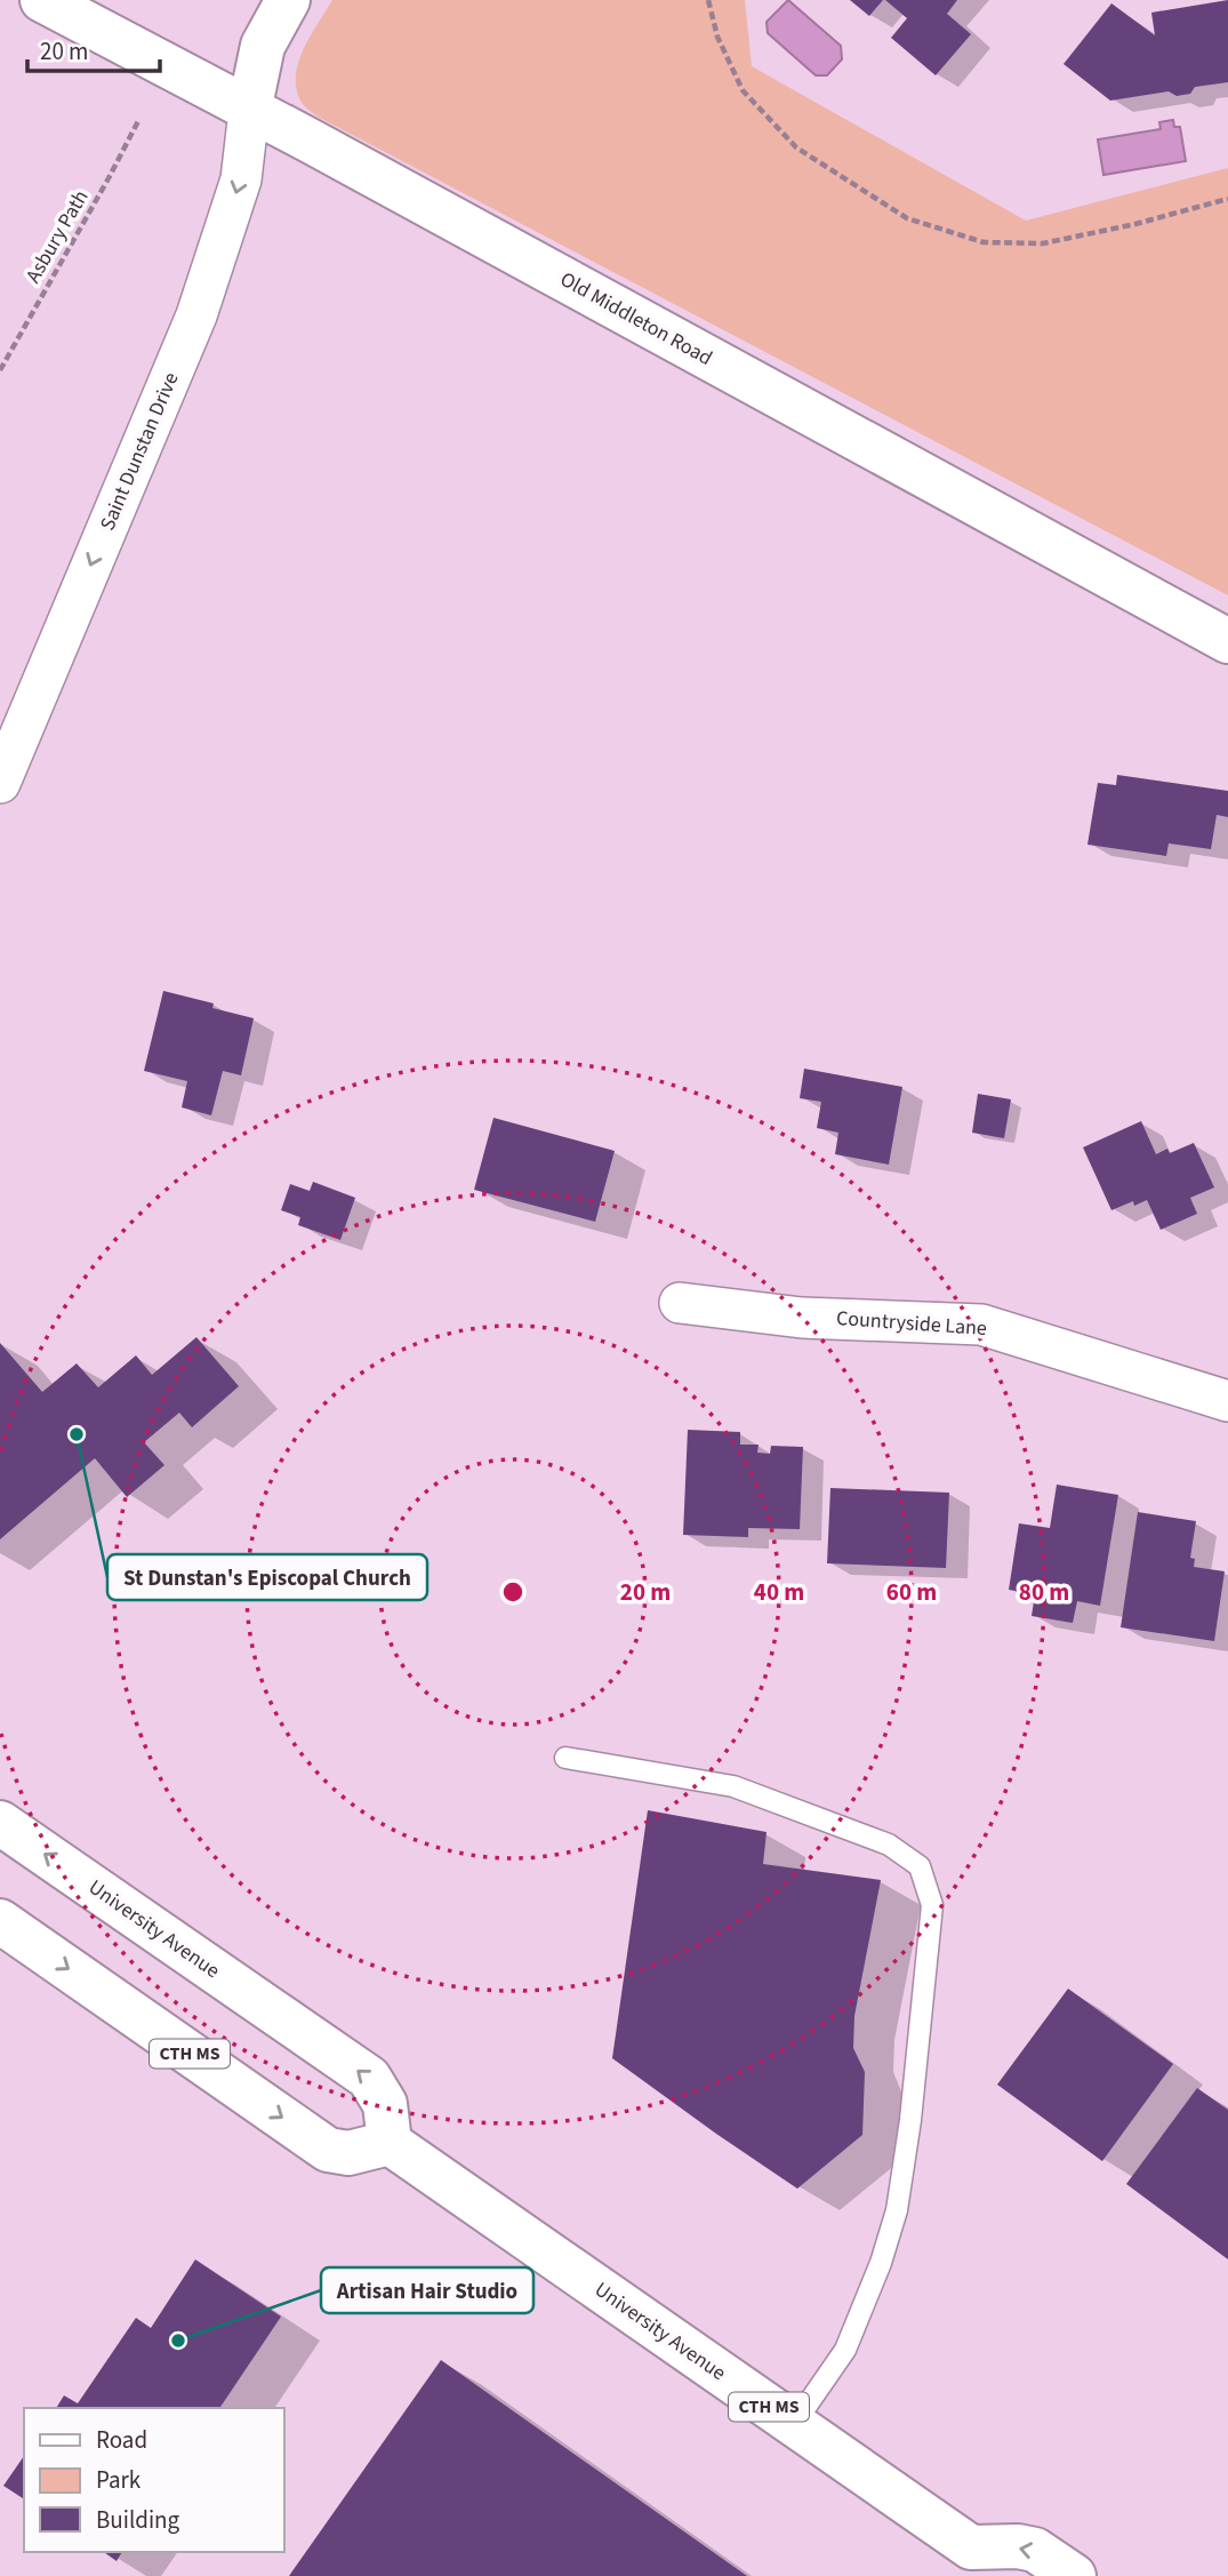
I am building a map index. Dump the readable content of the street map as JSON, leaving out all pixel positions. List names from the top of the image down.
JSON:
{
  "streets": {
    "main road": ["Old Middleton Road", "University Avenue", "CTH MS"],
    "street": ["Saint Dunstan Drive", "Countryside Lane"],
    "path": ["Asbury Path"]
  },
  "crossings": [
    ["Old Middleton Road", "Saint Dunstan Drive"],
    ["University Avenue", "CTH MS"]
  ],
  "one_way": ["Saint Dunstan Drive"],
  "places": ["St Dunstan's Episcopal Church", "Artisan Hair Studio"],
  "legend": ["Road", "Park", "Building"],
  "scale_bar": "20 m",
  "rings": [
    "20 m",
    "40 m",
    "60 m",
    "80 m"
  ]
}
